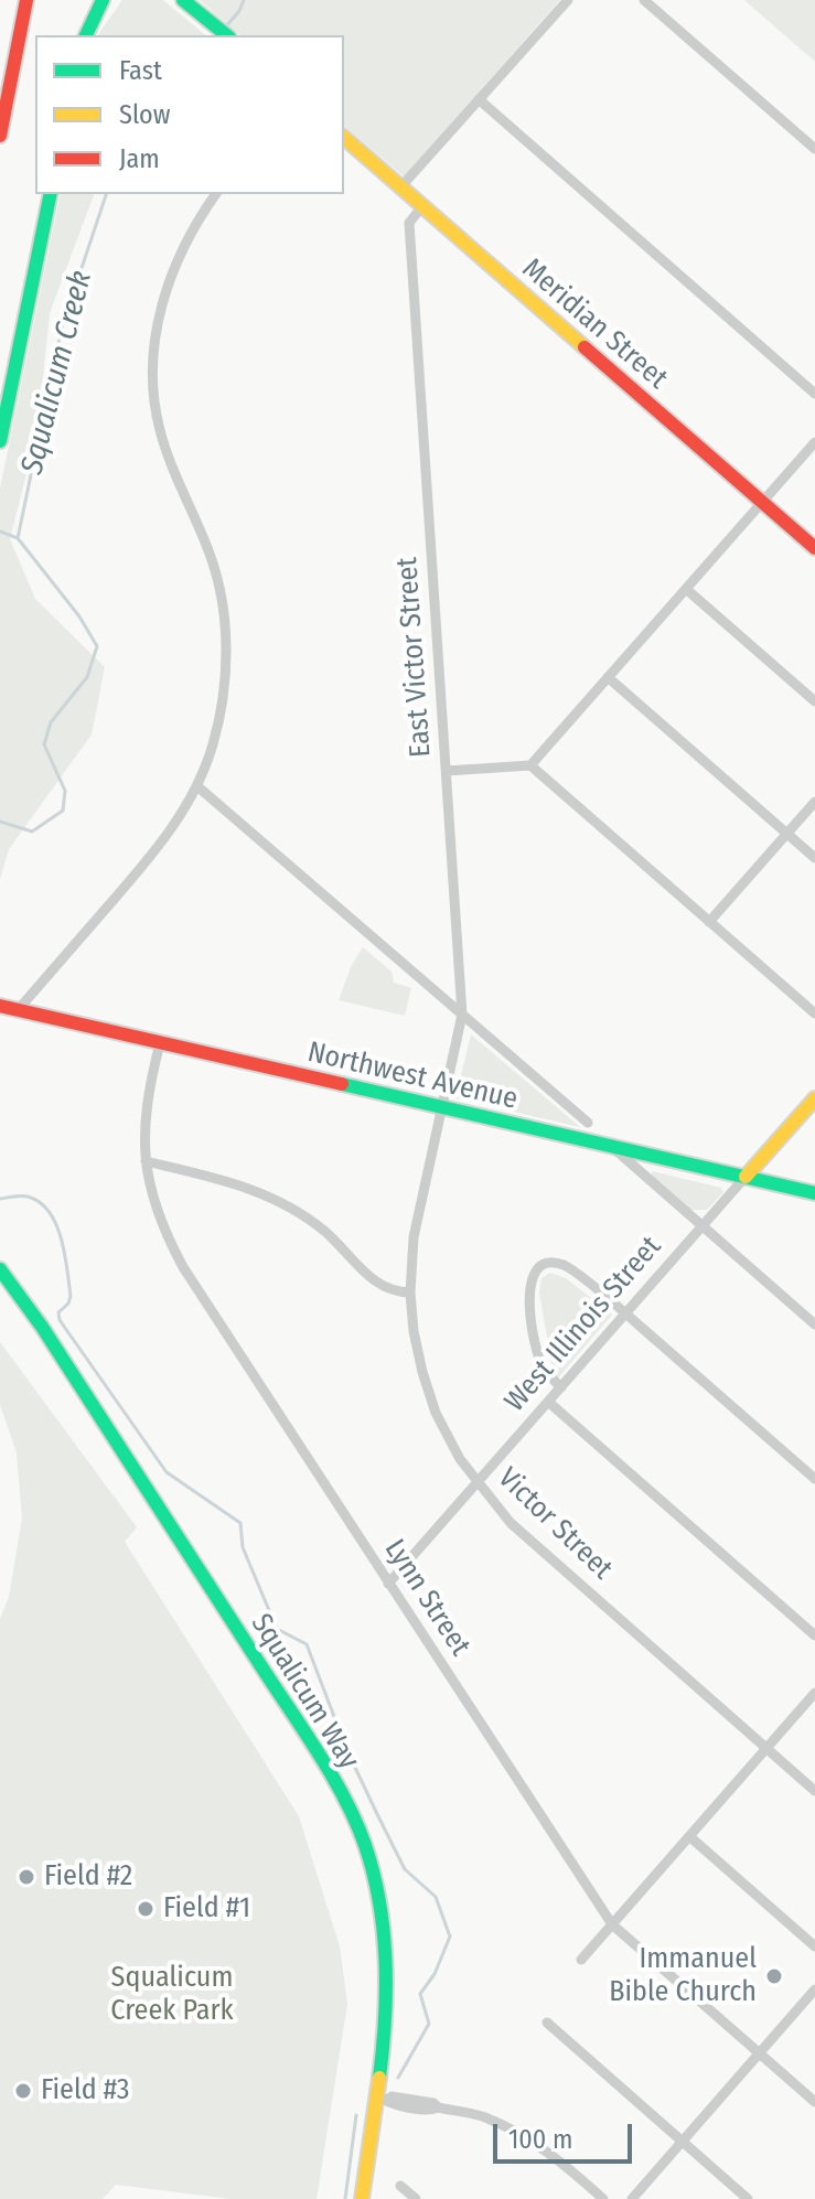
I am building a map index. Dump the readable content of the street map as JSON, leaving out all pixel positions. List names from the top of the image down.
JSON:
{
  "streets": {
    "main road": [
      "Meridian Street",
      "Northwest Avenue",
      "West Illinois Street",
      "Squalicum Way"
    ],
    "street": ["East Victor Street", "Victor Street", "Lynn Street"]
  },
  "crossings": [
    ["Meridian Street", "East Victor Street"],
    ["East Victor Street", "Northwest Avenue"],
    ["East Victor Street", "Victor Street"],
    ["Northwest Avenue", "West Illinois Street"],
    ["Northwest Avenue", "Victor Street"],
    ["Northwest Avenue", "Lynn Street"],
    ["West Illinois Street", "Victor Street"],
    ["West Illinois Street", "Lynn Street"]
  ],
  "water": ["Squalicum Creek"],
  "parks": ["Squalicum Creek Park"],
  "places": [
    "Field #2",
    "Field #1",
    "Immanuel Bible Church",
    "Field #3"
  ],
  "legend": ["Fast", "Slow", "Jam"],
  "scale_bar": "100 m"
}
